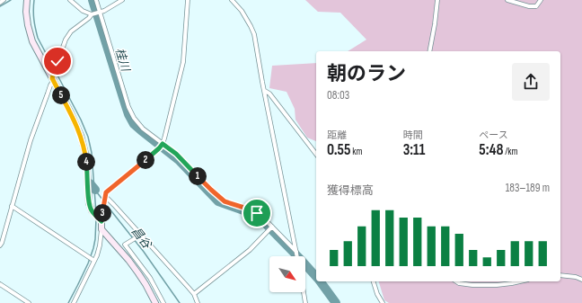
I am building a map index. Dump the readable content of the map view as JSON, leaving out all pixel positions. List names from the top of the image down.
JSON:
{
  "water": ["桂川", "昌谷"],
  "north": "bottom right",
  "page": {
    "heading": ["朝のラン", "08:03"],
    "pins": [
      "5",
      "2",
      "4",
      "1",
      "3"
    ],
    "stats": [
      ["距離", "0.55 km"],
      ["時間", "3:11"],
      ["ペース", "5:48 /km"]
    ],
    "chart": ["獲得標高", "183–189 m"]
  }
}
